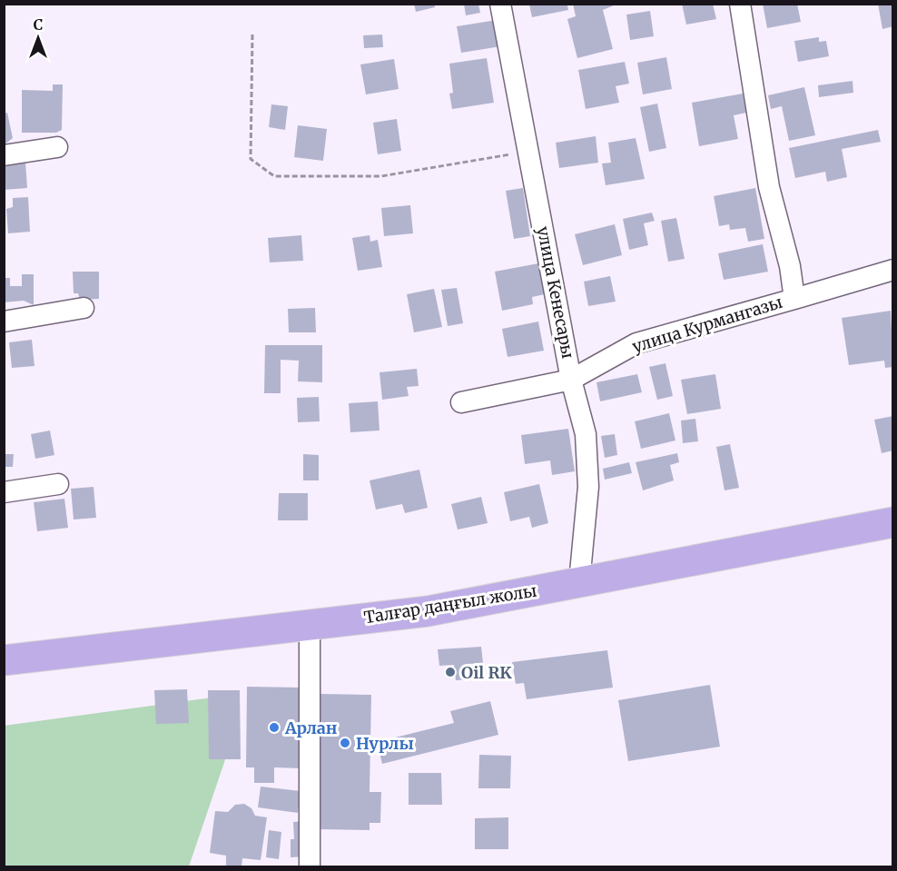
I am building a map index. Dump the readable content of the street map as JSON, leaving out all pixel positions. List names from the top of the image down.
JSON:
{
  "streets": {
    "main road": ["Талғар даңғыл жолы"],
    "street": ["улица Кенесары", "улица Курмангазы"]
  },
  "crossings": [
    ["улица Кенесары", "улица Курмангазы"],
    ["улица Кенесары", "Талғар даңғыл жолы"]
  ],
  "places": ["Oil RK", "Арлан", "Нурлы"],
  "north": "top"
}
